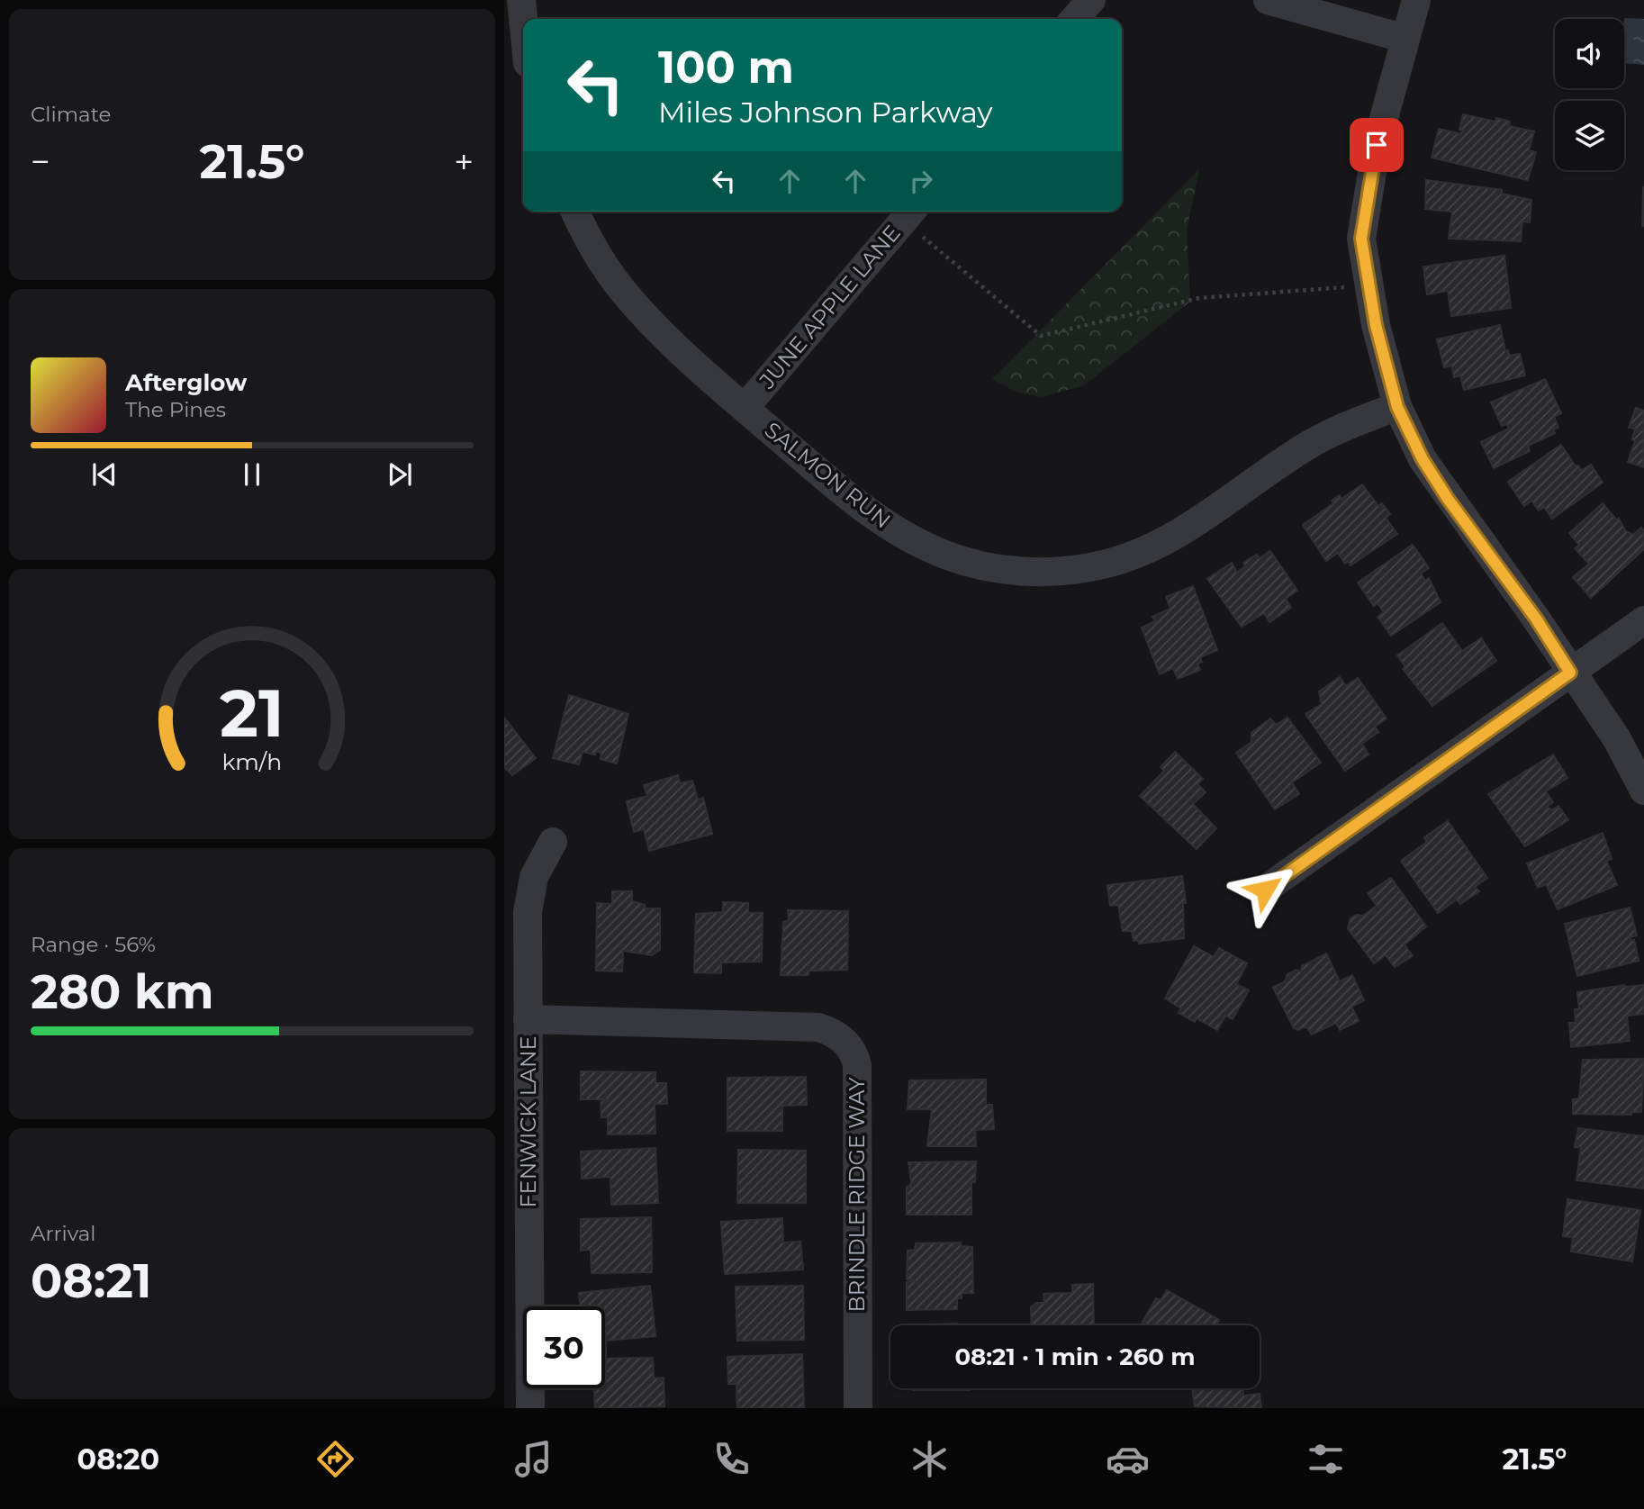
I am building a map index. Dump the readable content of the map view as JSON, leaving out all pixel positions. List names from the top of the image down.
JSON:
{
  "streets": {
    "street": [
      "JUNE APPLE LANE",
      "SALMON RUN",
      "FENWICK LANE",
      "BRINDLE RIDGE WAY"
    ]
  },
  "crossings": [
    ["JUNE APPLE LANE", "SALMON RUN"],
    ["FENWICK LANE", "BRINDLE RIDGE WAY"]
  ],
  "page": {
    "tile": [
      "Climate",
      ["Range · 56%", "280 km"],
      ["Arrival", "08:21"]
    ],
    "turn": ["100 m", "Miles Johnson Parkway"],
    "heat": ["−", "21.5°", "+"],
    "song": ["Afterglow", "The Pines"],
    "limit": "30",
    "trip": "08:21 · 1 min · 260 m",
    "tabs": ["08:20", "21.5°"],
    "gauge": ["21", "km/h"]
  }
}
